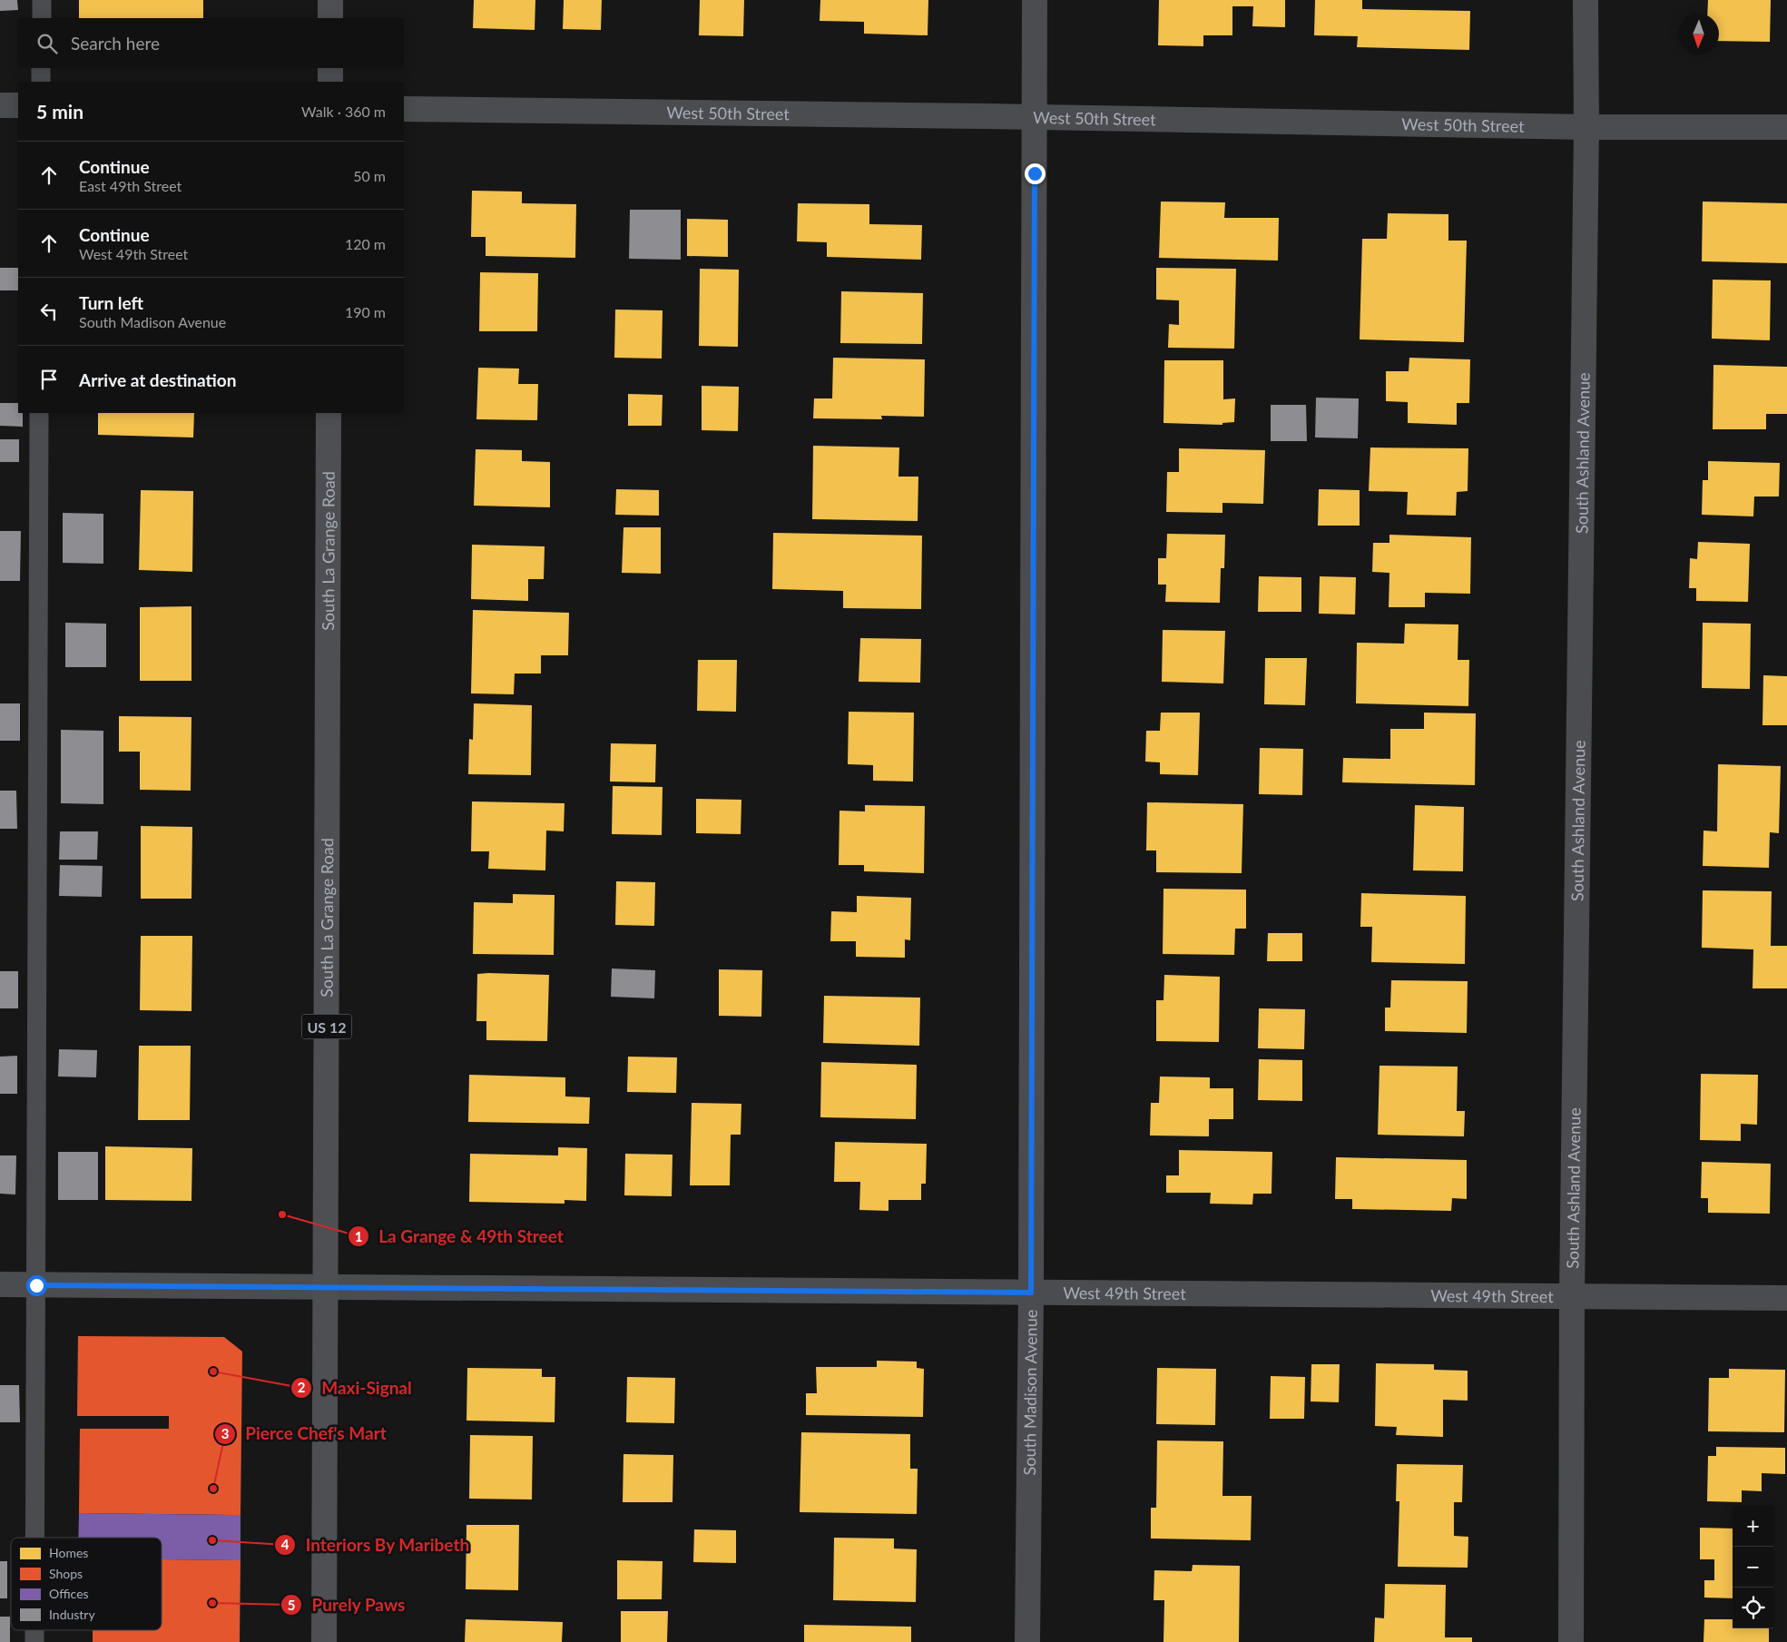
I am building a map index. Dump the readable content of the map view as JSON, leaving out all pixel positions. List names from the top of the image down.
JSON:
{
  "streets": {
    "main road": ["South La Grange Road", "US 12"],
    "street": [
      "West 50th Street",
      "South Ashland Avenue",
      "West 49th Street",
      "South Madison Avenue"
    ]
  },
  "crossings": [
    ["West 50th Street", "South Ashland Avenue"],
    ["West 50th Street", "South Madison Avenue"],
    ["South Ashland Avenue", "West 49th Street"],
    ["South La Grange Road", "West 49th Street"],
    ["West 49th Street", "South Madison Avenue"]
  ],
  "places": [
    "La Grange & 49th Street",
    "Maxi-Signal",
    "Pierce Chef's Mart",
    "Interiors By Maribeth",
    "Purely Paws"
  ],
  "legend": [
    "Homes",
    "Shops",
    "Offices",
    "Industry"
  ],
  "north": "bottom",
  "page": {
    "search": "Search here",
    "heading": ["5 min", "Walk · 360 m"],
    "list": [
      ["Continue", "East 49th Street", "50 m"],
      ["Continue", "West 49th Street", "120 m"],
      ["Turn left", "South Madison Avenue", "190 m"],
      "Arrive at destination"
    ],
    "map_buttons": ["+", "−"]
  }
}
